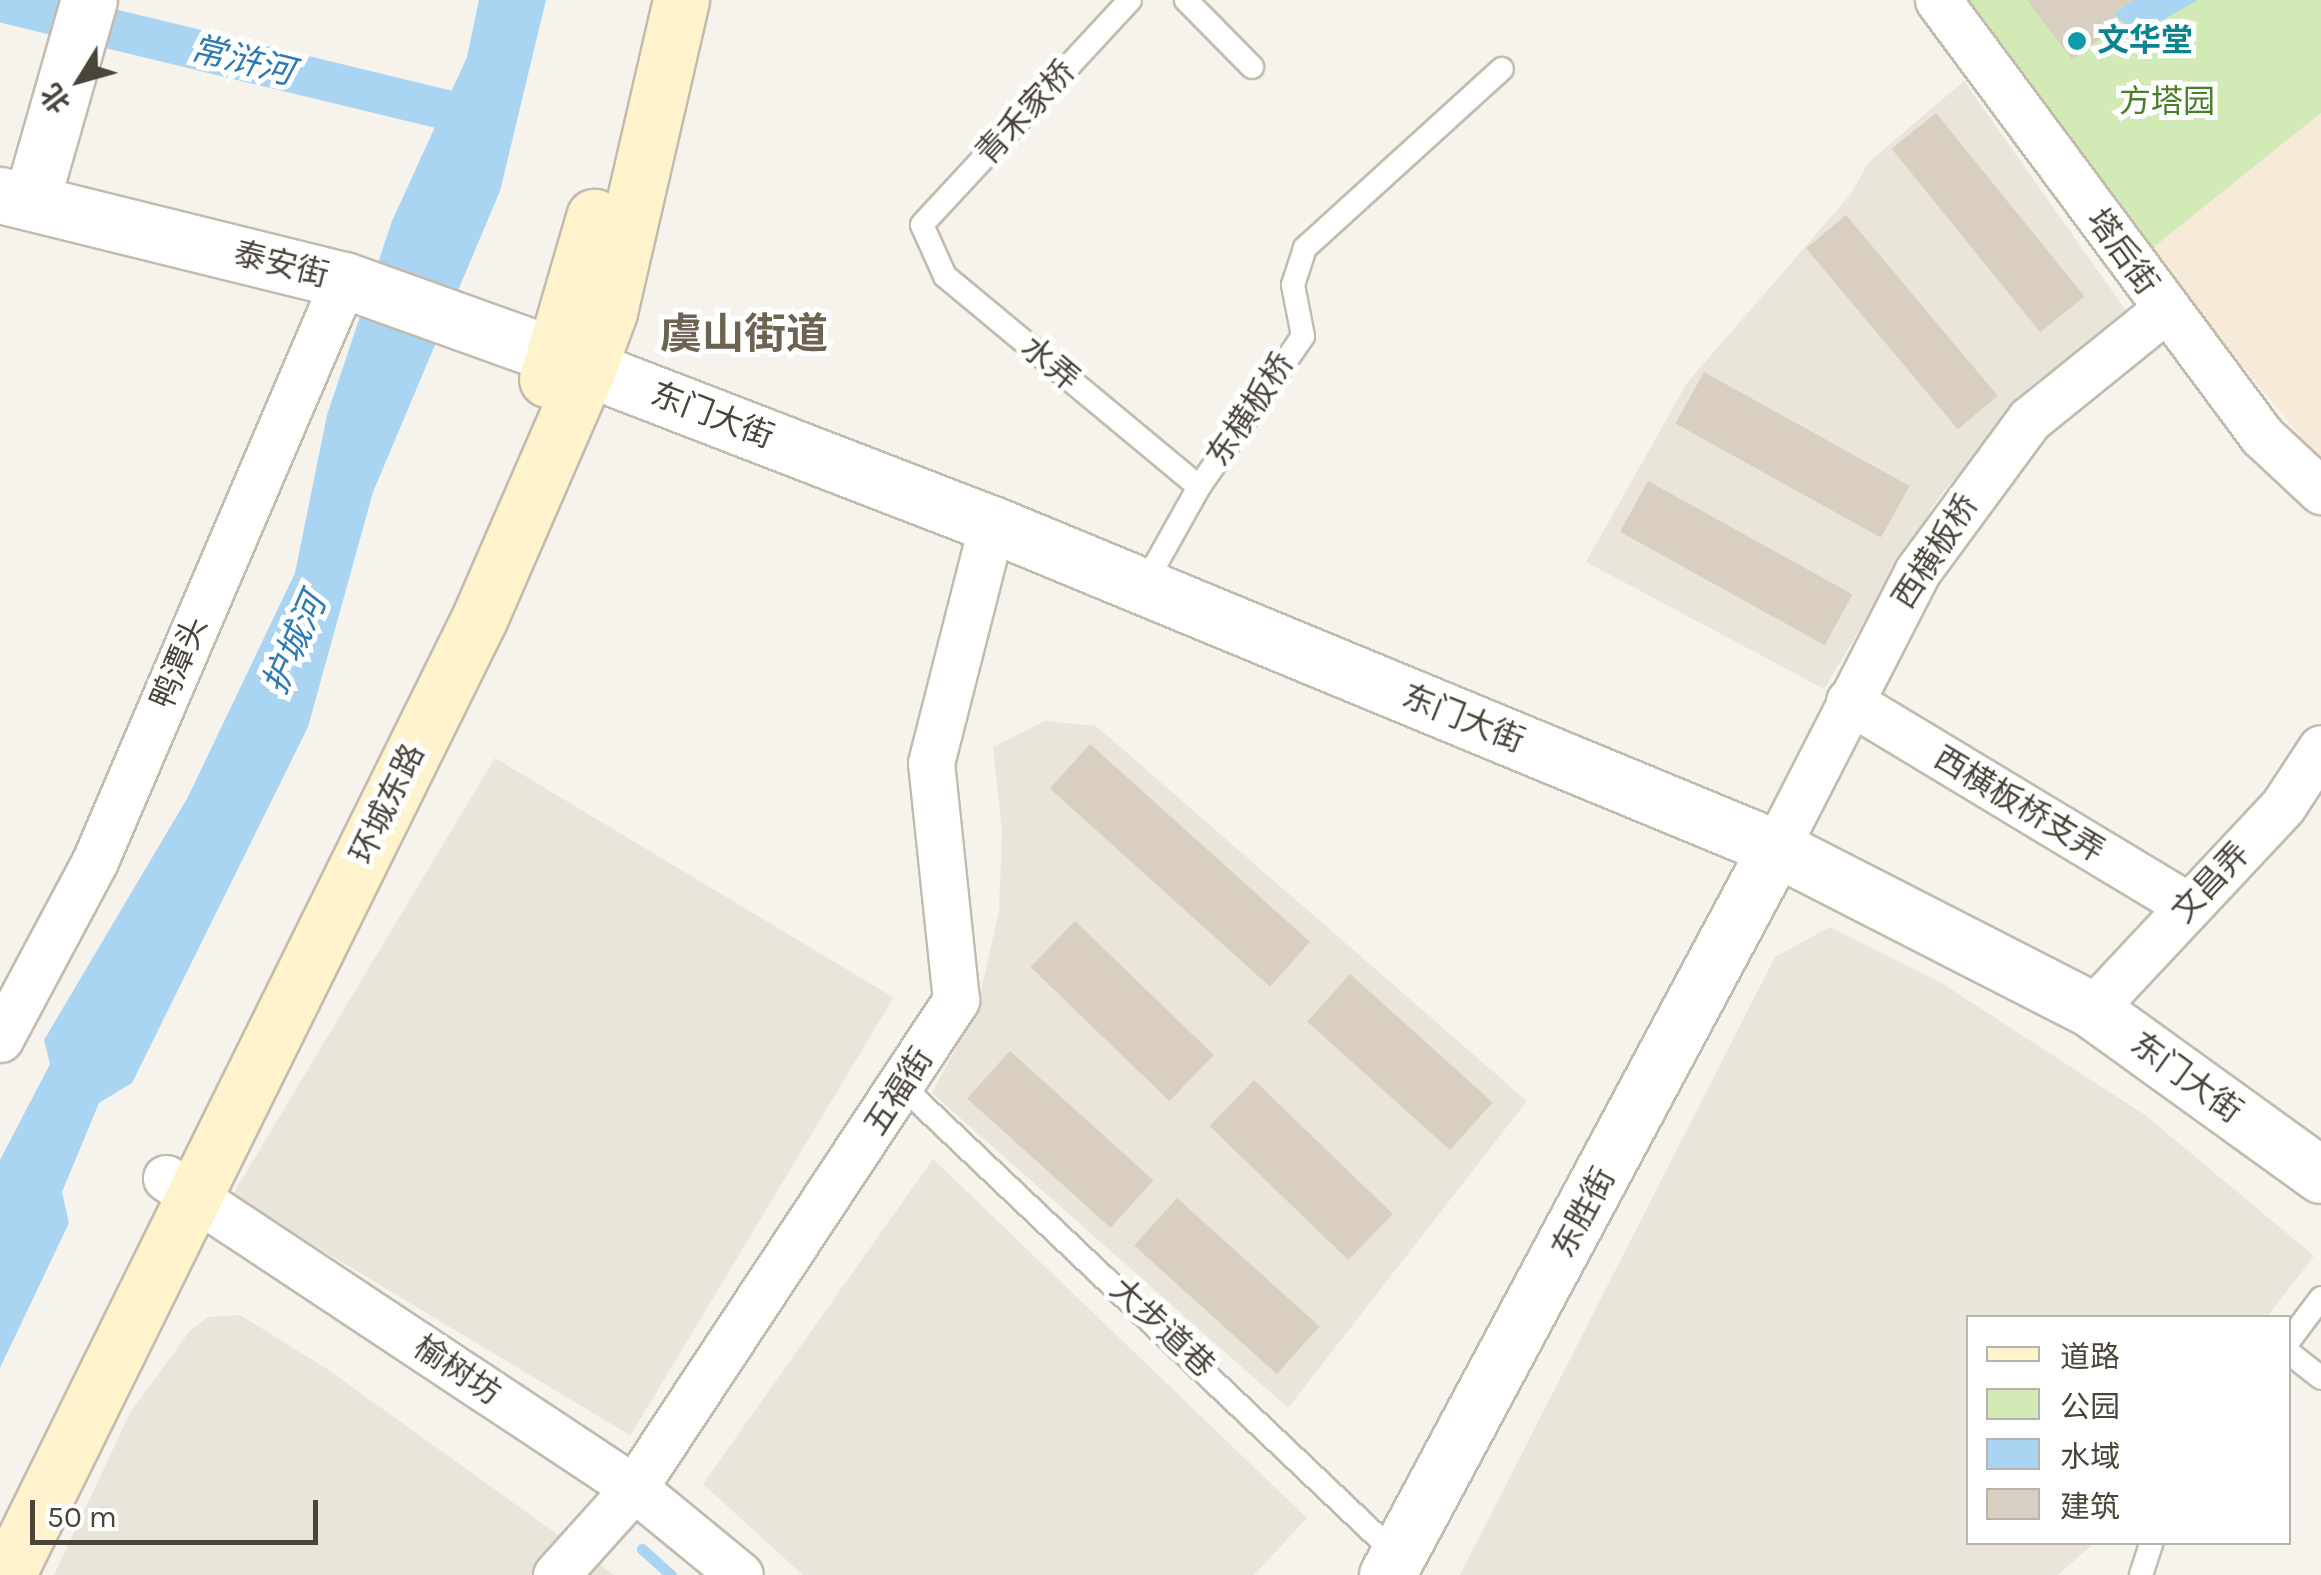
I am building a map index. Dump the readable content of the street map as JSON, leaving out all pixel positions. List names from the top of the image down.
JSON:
{
  "streets": {
    "main road": ["环城东路"],
    "street": [
      "塔后街",
      "泰安街",
      "东门大街",
      "西横板桥",
      "鸭潭头",
      "西横板桥支弄",
      "文昌弄",
      "五福街",
      "东胜街",
      "榆树坊"
    ],
    "lane": [
      "青禾家桥",
      "水弄",
      "东横板桥",
      "大步道巷"
    ]
  },
  "crossings": [
    ["青禾家桥", "水弄"],
    ["塔后街", "西横板桥"],
    ["泰安街", "东门大街"],
    ["泰安街", "鸭潭头"],
    ["泰安街", "环城东路"],
    ["水弄", "东横板桥"],
    ["东横板桥", "东门大街"],
    ["东门大街", "西横板桥"],
    ["东门大街", "环城东路"],
    ["东门大街", "文昌弄"],
    ["东门大街", "五福街"],
    ["东门大街", "东胜街"],
    ["西横板桥", "西横板桥支弄"],
    ["西横板桥", "东胜街"],
    ["环城东路", "榆树坊"],
    ["西横板桥支弄", "文昌弄"],
    ["五福街", "大步道巷"],
    ["五福街", "榆树坊"],
    ["东胜街", "大步道巷"]
  ],
  "districts": ["虞山街道"],
  "water": ["常浒河", "护城河"],
  "parks": ["方塔园"],
  "places": ["文华堂"],
  "legend": [
    "道路",
    "公园",
    "水域",
    "建筑"
  ],
  "scale_bar": "50 m",
  "north": "bottom left"
}
